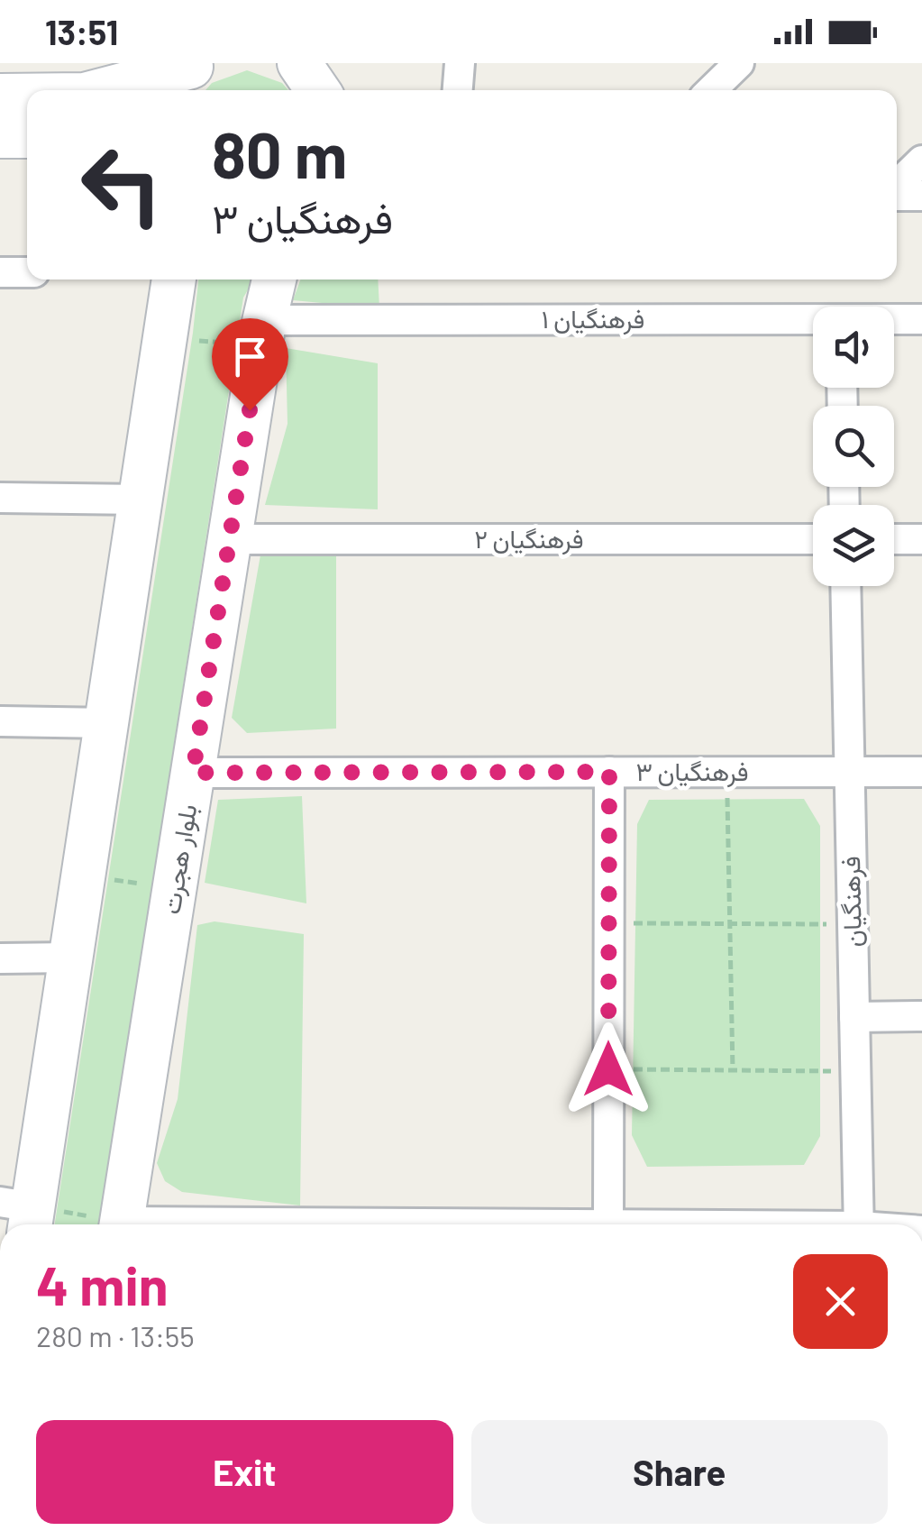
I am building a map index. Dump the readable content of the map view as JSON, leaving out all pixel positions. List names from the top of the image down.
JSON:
{
  "streets": {
    "main road": ["بلوار هجرت"],
    "street": [
      "فرهنگیان ۱",
      "فرهنگیان ۲",
      "فرهنگیان ۳",
      "فرهنگیان"
    ]
  },
  "crossings": [
    ["فرهنگیان ۱", "بلوار هجرت"],
    ["فرهنگیان ۲", "بلوار هجرت"],
    ["فرهنگیان ۳", "بلوار هجرت"],
    ["فرهنگیان ۳", "فرهنگیان"]
  ],
  "page": {
    "status": "13:51",
    "turn": ["80 m", "فرهنگیان ۳"],
    "heading": ["4 min", "280 m · 13:55"],
    "buttons": ["Exit", "Share"]
  }
}
